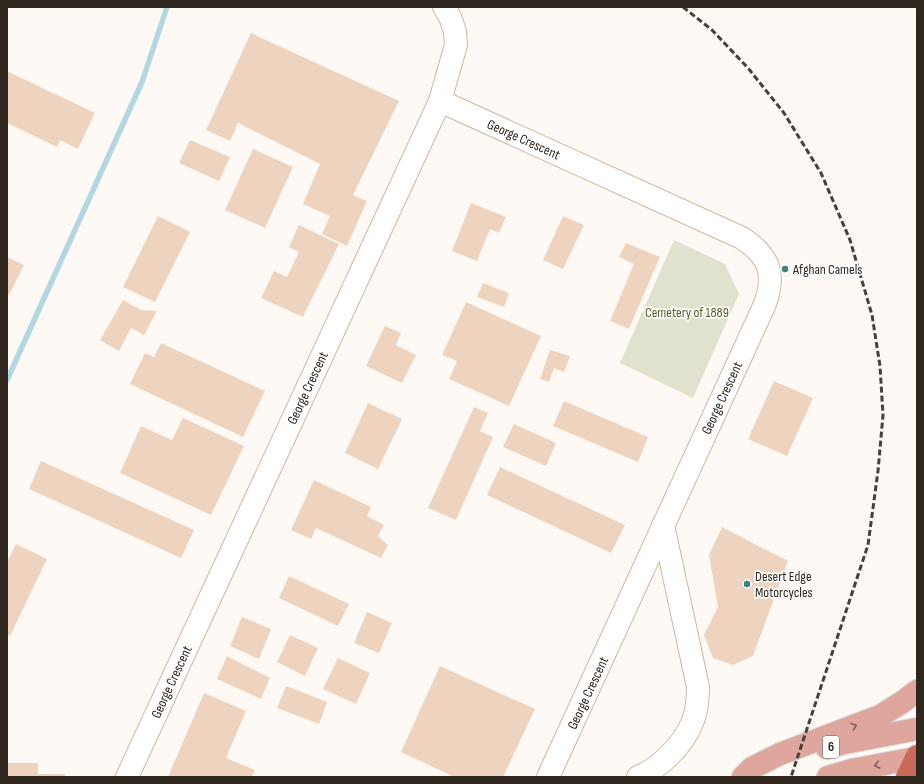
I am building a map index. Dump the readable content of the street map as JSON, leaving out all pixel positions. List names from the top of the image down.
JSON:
{
  "streets": {
    "main road": ["6"],
    "street": ["George Crescent"]
  },
  "parks": ["Cemetery of 1889"],
  "places": ["Afghan Camels", "Desert Edge Motorcycles"]
}
